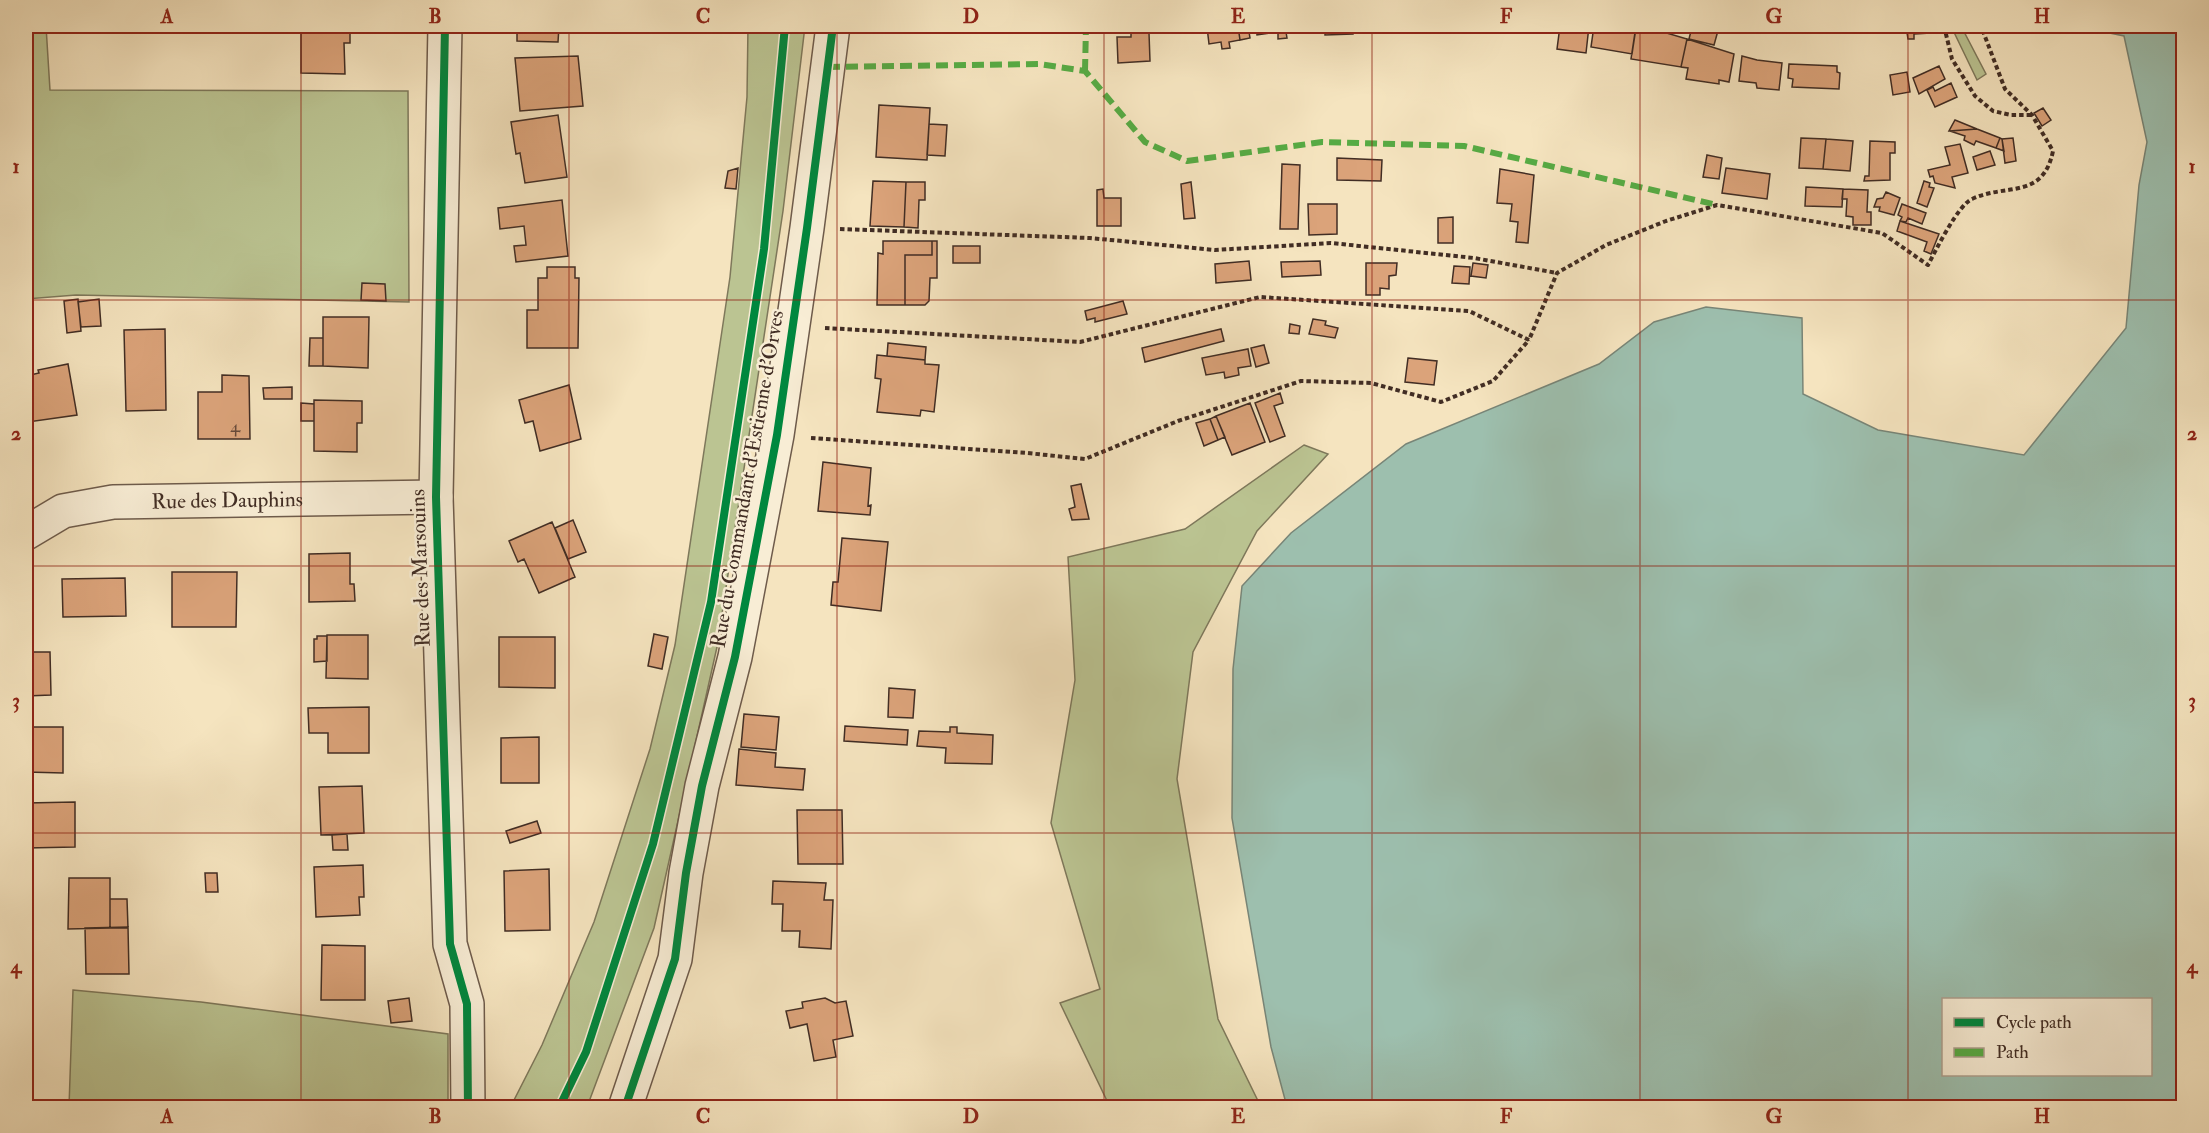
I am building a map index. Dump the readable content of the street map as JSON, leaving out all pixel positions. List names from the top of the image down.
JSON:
{
  "streets": {
    "street": ["Rue du Commandant d'Estienne d'Orves", "Rue des Dauphins", "Rue des Marsouins"]
  },
  "crossings": [
    ["Rue des Dauphins", "Rue des Marsouins"]
  ],
  "house_numbers": ["4"],
  "legend": ["Cycle path", "Path"],
  "grid": {
    "columns": [
      "A",
      "B",
      "C",
      "D",
      "E",
      "F",
      "G",
      "H"
    ],
    "rows": [
      "1",
      "2",
      "3",
      "4"
    ]
  }
}
